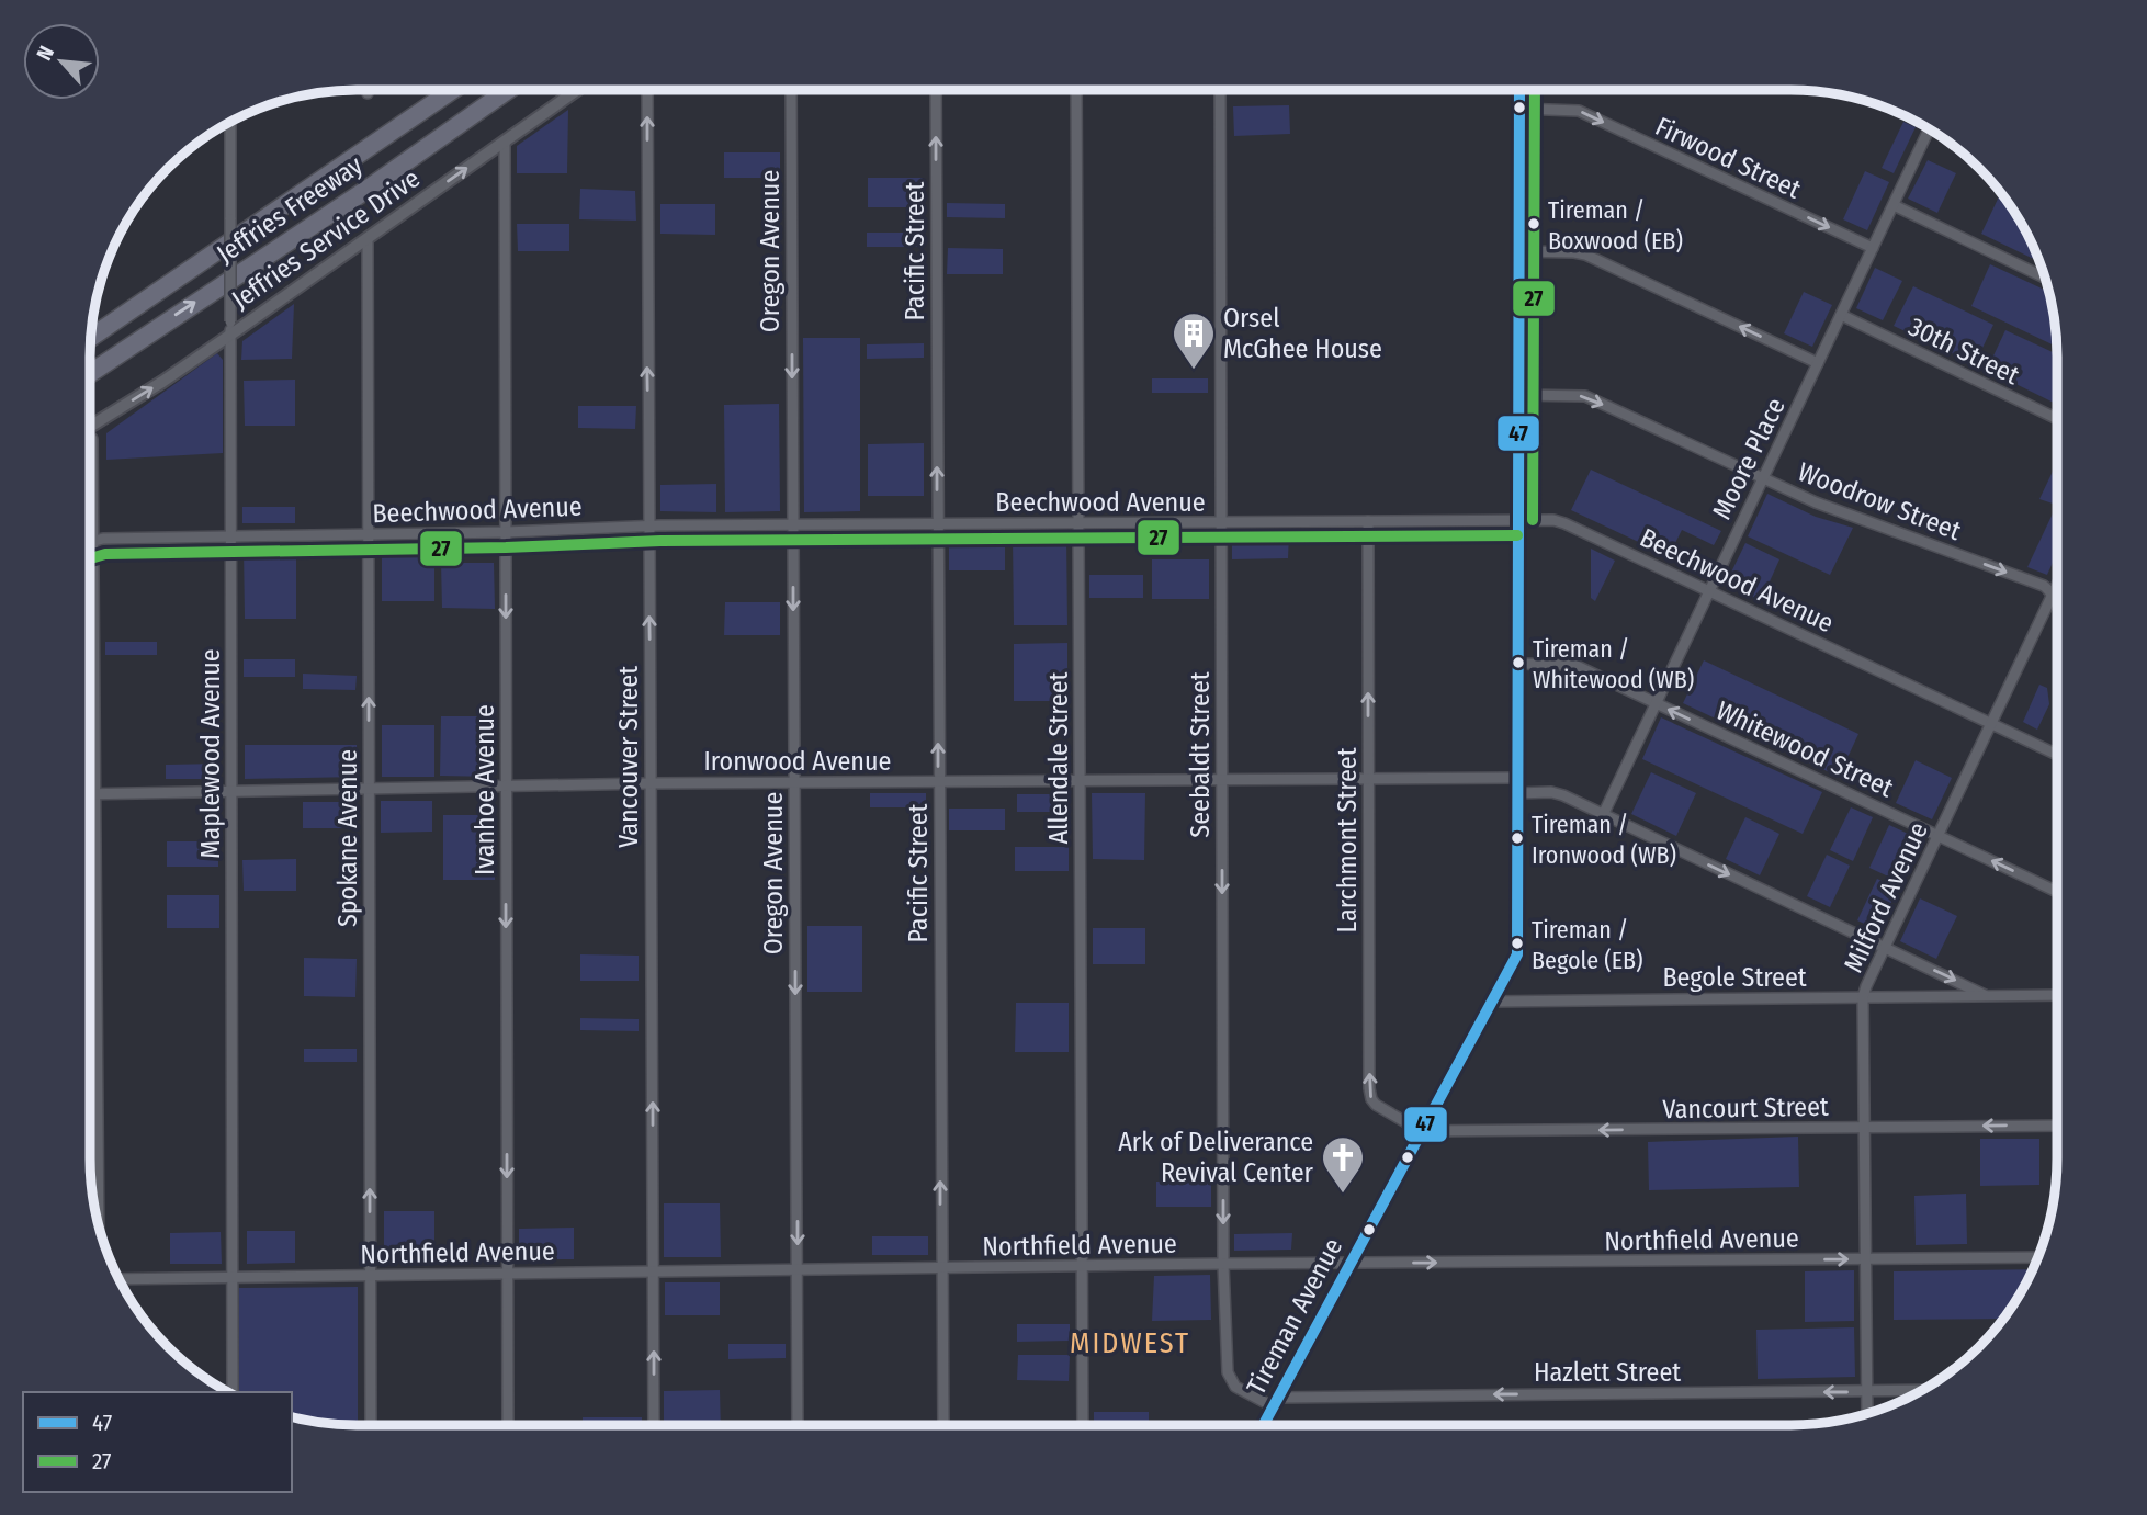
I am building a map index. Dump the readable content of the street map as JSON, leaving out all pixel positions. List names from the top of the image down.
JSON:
{
  "streets": {
    "highway": ["Jeffries Freeway"],
    "street": [
      "Firwood Street",
      "Jeffries Service Drive",
      "Oregon Avenue",
      "Pacific Street",
      "30th Street",
      "Moore Place",
      "Woodrow Street",
      "Beechwood Avenue",
      "Whitewood Street",
      "Maplewood Avenue",
      "Seebaldt Street",
      "Vancouver Street",
      "Allendale Street",
      "Ironwood Avenue",
      "Ivanhoe Avenue",
      "Spokane Avenue",
      "Larchmont Street",
      "Milford Avenue",
      "Begole Street",
      "Vancourt Street",
      "Northfield Avenue",
      "Tireman Avenue",
      "Hazlett Street"
    ]
  },
  "crossings": [
    ["Firwood Street", "Moore Place"],
    ["Firwood Street", "Tireman Avenue"],
    ["Jeffries Service Drive", "Maplewood Avenue"],
    ["Jeffries Service Drive", "Ivanhoe Avenue"],
    ["Jeffries Service Drive", "Spokane Avenue"],
    ["Oregon Avenue", "Beechwood Avenue"],
    ["Oregon Avenue", "Ironwood Avenue"],
    ["Oregon Avenue", "Northfield Avenue"],
    ["Pacific Street", "Beechwood Avenue"],
    ["Pacific Street", "Ironwood Avenue"],
    ["Pacific Street", "Northfield Avenue"],
    ["30th Street", "Moore Place"],
    ["Moore Place", "Woodrow Street"],
    ["Moore Place", "Beechwood Avenue"],
    ["Moore Place", "Whitewood Street"],
    ["Woodrow Street", "Milford Avenue"],
    ["Woodrow Street", "Tireman Avenue"],
    ["Beechwood Avenue", "Maplewood Avenue"],
    ["Beechwood Avenue", "Seebaldt Street"],
    ["Beechwood Avenue", "Vancouver Street"],
    ["Beechwood Avenue", "Allendale Street"],
    ["Beechwood Avenue", "Ivanhoe Avenue"],
    ["Beechwood Avenue", "Spokane Avenue"],
    ["Beechwood Avenue", "Larchmont Street"],
    ["Beechwood Avenue", "Milford Avenue"],
    ["Beechwood Avenue", "Tireman Avenue"],
    ["Whitewood Street", "Milford Avenue"],
    ["Whitewood Street", "Tireman Avenue"],
    ["Maplewood Avenue", "Ironwood Avenue"],
    ["Maplewood Avenue", "Northfield Avenue"],
    ["Seebaldt Street", "Ironwood Avenue"],
    ["Seebaldt Street", "Northfield Avenue"],
    ["Seebaldt Street", "Tireman Avenue"],
    ["Seebaldt Street", "Hazlett Street"],
    ["Vancouver Street", "Ironwood Avenue"],
    ["Vancouver Street", "Northfield Avenue"],
    ["Allendale Street", "Ironwood Avenue"],
    ["Allendale Street", "Northfield Avenue"],
    ["Ironwood Avenue", "Ivanhoe Avenue"],
    ["Ironwood Avenue", "Spokane Avenue"],
    ["Ironwood Avenue", "Larchmont Street"],
    ["Ironwood Avenue", "Tireman Avenue"],
    ["Ivanhoe Avenue", "Northfield Avenue"],
    ["Spokane Avenue", "Northfield Avenue"],
    ["Larchmont Street", "Vancourt Street"],
    ["Larchmont Street", "Tireman Avenue"],
    ["Milford Avenue", "Begole Street"],
    ["Milford Avenue", "Vancourt Street"],
    ["Milford Avenue", "Northfield Avenue"],
    ["Milford Avenue", "Hazlett Street"],
    ["Begole Street", "Tireman Avenue"],
    ["Vancourt Street", "Tireman Avenue"],
    ["Northfield Avenue", "Tireman Avenue"],
    ["Tireman Avenue", "Hazlett Street"]
  ],
  "one_way": [
    "Firwood Street",
    "Jeffries Service Drive",
    "Oregon Avenue",
    "Pacific Street",
    "Woodrow Street",
    "Whitewood Street",
    "Seebaldt Street",
    "Vancouver Street",
    "Ivanhoe Avenue",
    "Spokane Avenue",
    "Larchmont Street",
    "Vancourt Street",
    "Hazlett Street"
  ],
  "districts": ["MIDWEST"],
  "places": {
    "other": [
      "Tireman / Boxwood (EB)",
      "Tireman / Whitewood (WB)",
      "Tireman / Ironwood (WB)",
      "Tireman / Begole (EB)"
    ],
    "building": ["Orsel McGhee House"],
    "church": ["Ark of Deliverance Revival Center"]
  },
  "lines": ["transit line 47", "transit line 27"],
  "legend": ["47", "27"],
  "north": "top left"
}
